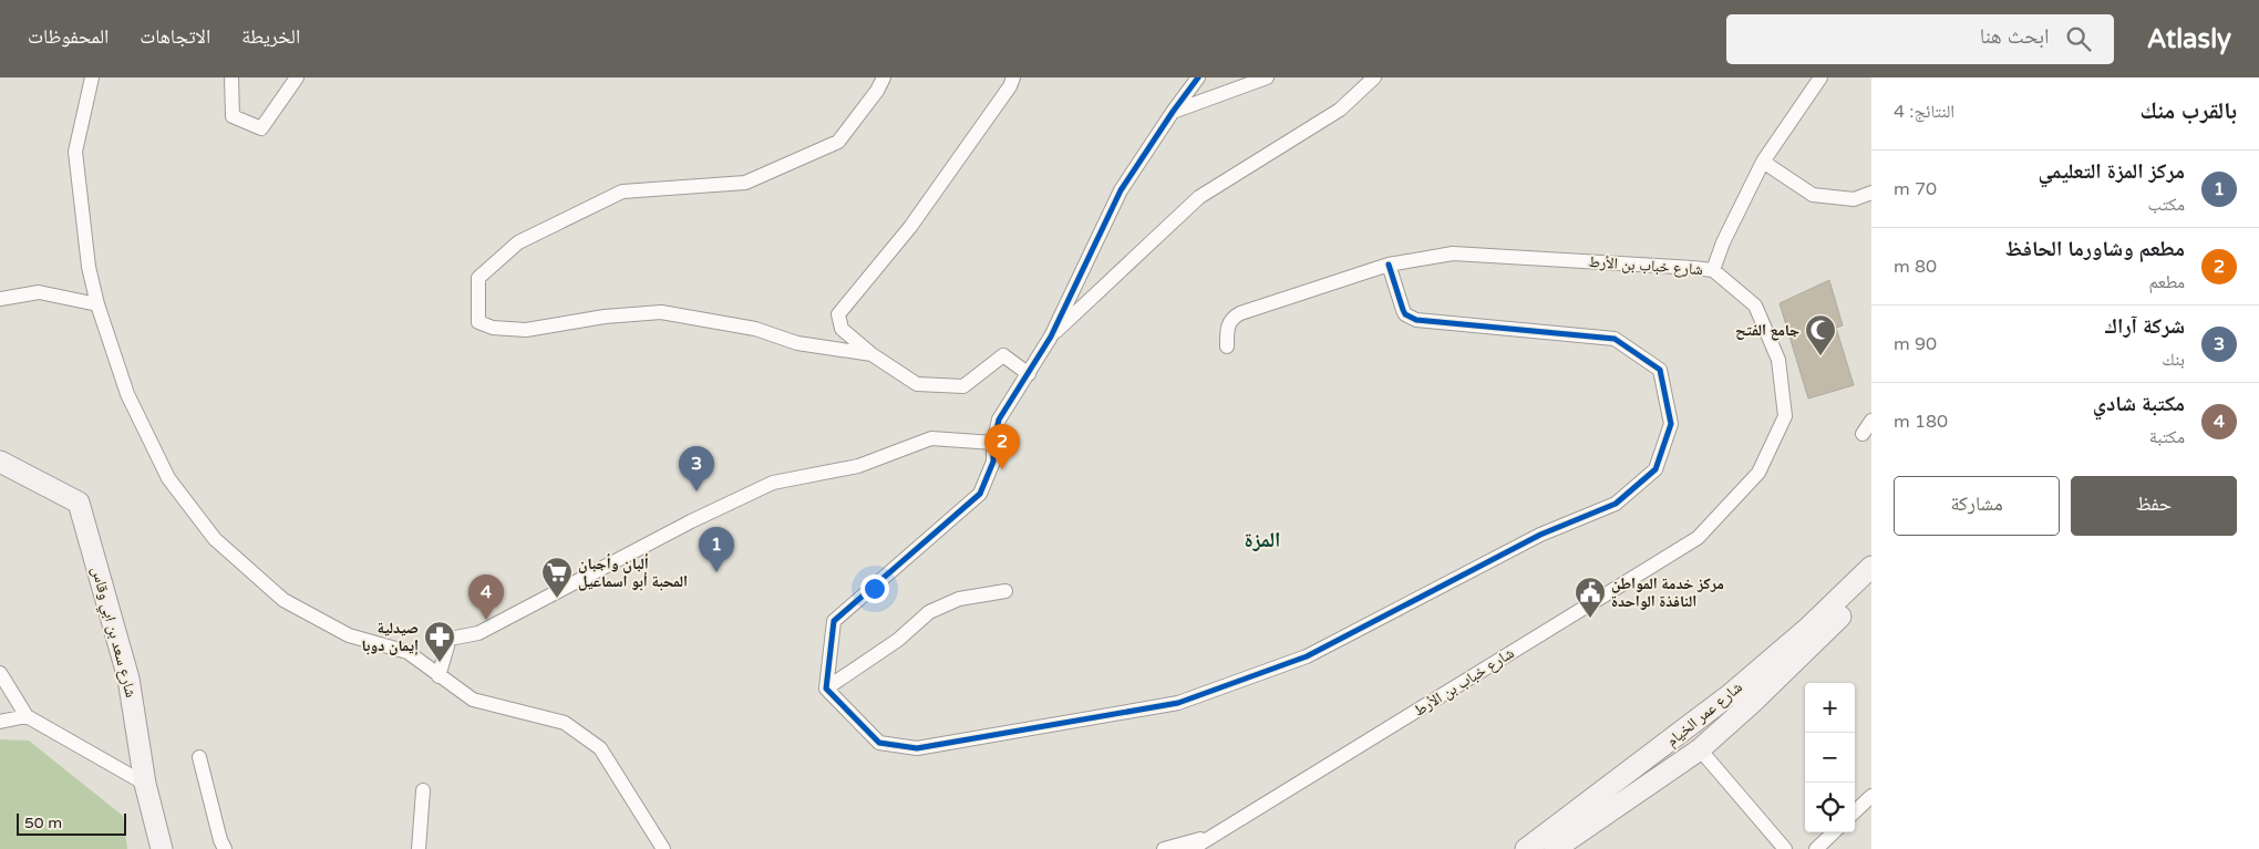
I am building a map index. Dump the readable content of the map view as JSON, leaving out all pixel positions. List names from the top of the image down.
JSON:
{
  "streets": {
    "street": ["شارع خباب بن الأرط", "شارع سعد بن ابي وقاس", "شارع عمر الخيام"]
  },
  "districts": ["المزة"],
  "places": {
    "mosque": ["جامع الفتح"],
    "supermarket": ["ألبان وأجبان المحبة أبو اسماعيل"],
    "public building": ["مركز خدمة المواطن النافذة الواحدة"],
    "pharmacy": ["صيدلية إيمان دوبا"]
  },
  "scale_bar": "50 m",
  "page": {
    "header": "Atlasly",
    "search": "ابحث هنا",
    "nav": ["الخريطة", "الاتجاهات", "المحفوظات"],
    "heading": ["بالقرب منك", "النتائج: 4"],
    "list": [
      {
        "mark": "1",
        "name": "مركز المزة التعليمي",
        "note": "مكتب",
        "value": "70 m"
      },
      {
        "mark": "2",
        "name": "مطعم وشاورما الحافظ",
        "note": "مطعم",
        "value": "80 m"
      },
      {
        "mark": "3",
        "name": "شركة آراك",
        "note": "بنك",
        "value": "90 m"
      },
      {
        "mark": "4",
        "name": "مكتبة شادي",
        "note": "مكتبة",
        "value": "180 m"
      }
    ],
    "pins": [
      "2",
      "3",
      "1",
      "4"
    ],
    "buttons": ["حفظ", "مشاركة"],
    "map_buttons": ["+", "−"],
    "scale": "50 m"
  }
}
